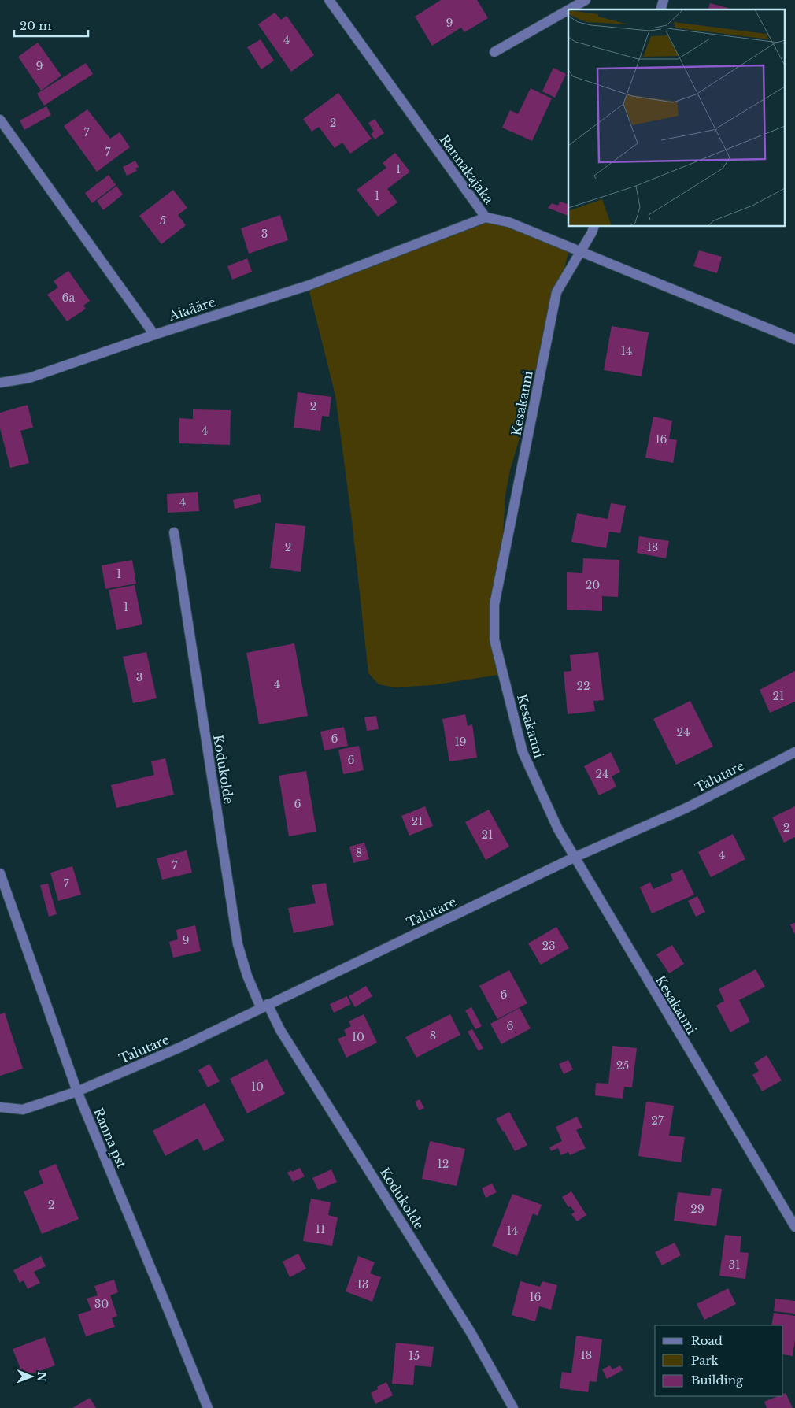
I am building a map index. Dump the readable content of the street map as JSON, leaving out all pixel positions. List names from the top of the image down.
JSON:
{
  "streets": {
    "street": [
      "Rannakajaka",
      "Aiaääre",
      "Kesakanni",
      "Kodukolde",
      "Talutare",
      "Ranna pst"
    ]
  },
  "crossings": [
    ["Rannakajaka", "Aiaääre"],
    ["Rannakajaka", "Kesakanni"],
    ["Kesakanni", "Talutare"],
    ["Kodukolde", "Talutare"],
    ["Talutare", "Ranna pst"]
  ],
  "house_numbers": [
    "9",
    "4",
    "9",
    "2",
    "7",
    "7",
    "1",
    "1",
    "5",
    "3",
    "6a",
    "14",
    "2",
    "4",
    "16",
    "4",
    "2",
    "18",
    "1",
    "20",
    "1",
    "3",
    "4",
    "22",
    "21",
    "24",
    "6",
    "19",
    "6",
    "24",
    "6",
    "21",
    "2",
    "21",
    "8",
    "4",
    "7",
    "7",
    "9",
    "23",
    "6",
    "6",
    "8",
    "10",
    "25",
    "10",
    "27",
    "12",
    "2",
    "29",
    "11",
    "14",
    "31",
    "13",
    "16",
    "30",
    "18",
    "15"
  ],
  "legend": ["Road", "Park", "Building"],
  "scale_bar": "20 m",
  "north": "right"
}
